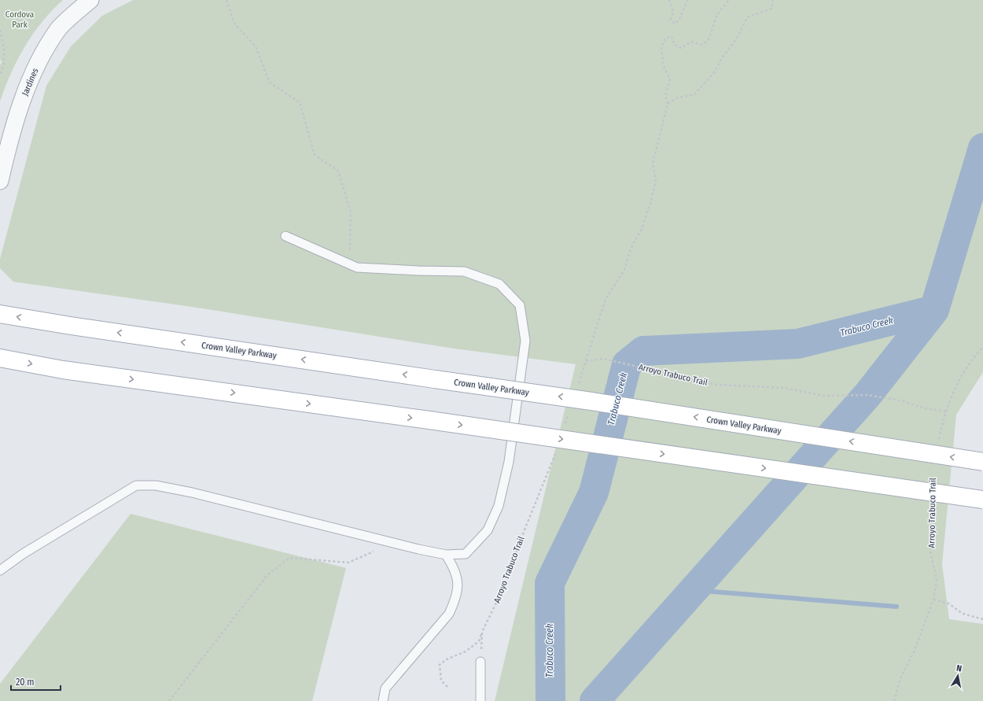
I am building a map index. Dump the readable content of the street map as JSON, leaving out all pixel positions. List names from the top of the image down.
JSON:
{
  "streets": {
    "main road": ["Crown Valley Parkway"],
    "street": ["Jardines"],
    "path": ["Arroyo Trabuco Trail"]
  },
  "water": ["Trabuco Creek"],
  "parks": ["Cordova Park"],
  "scale_bar": "20 m",
  "north": "top"
}
